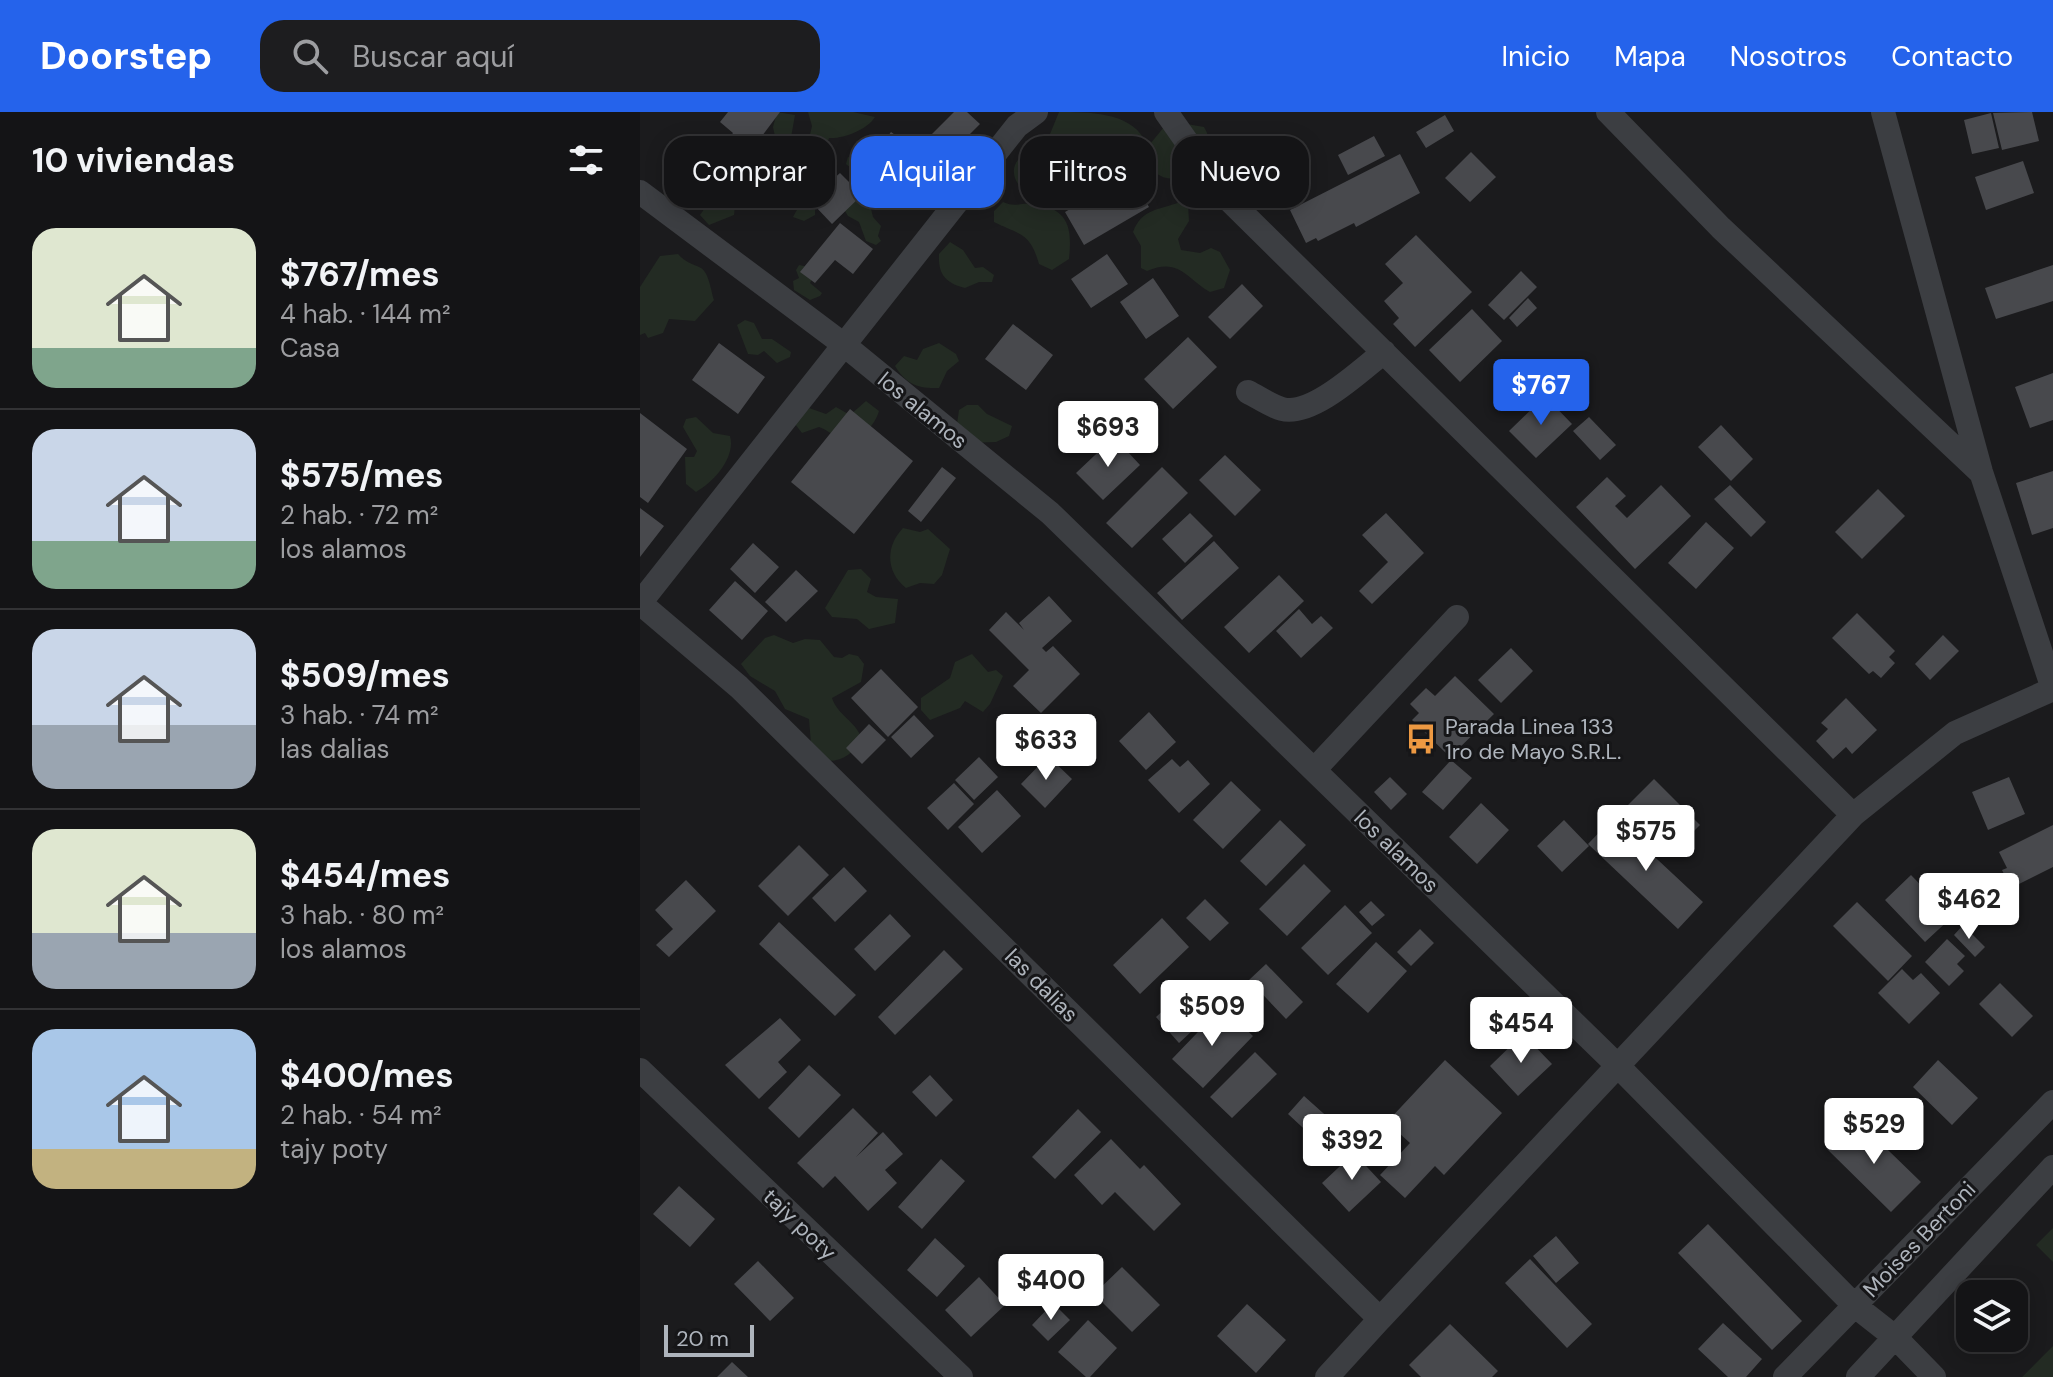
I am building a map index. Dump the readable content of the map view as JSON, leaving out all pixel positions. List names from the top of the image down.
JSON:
{
  "streets": {
    "street": [
      "los alamos",
      "las dalias",
      "tajy poty",
      "Moises Bertoni"
    ]
  },
  "crossings": [
    ["los alamos", "Moises Bertoni"]
  ],
  "places": {
    "bus stop": ["Parada Linea 133 1ro de Mayo S.R.L."]
  },
  "scale_bar": "20 m",
  "page": {
    "header": "Doorstep",
    "search": "Buscar aquí",
    "nav": [
      "Inicio",
      "Mapa",
      "Nosotros",
      "Contacto"
    ],
    "heading": "10 viviendas",
    "chip": [
      "Comprar",
      "Alquilar",
      "Filtros",
      "Nuevo"
    ],
    "list": [
      {
        "name": "$767/mes",
        "note": "4 hab. · 144 m² · Casa"
      },
      {
        "name": "$575/mes",
        "note": "2 hab. · 72 m² · los alamos"
      },
      {
        "name": "$509/mes",
        "note": "3 hab. · 74 m² · las dalias"
      },
      {
        "name": "$454/mes",
        "note": "3 hab. · 80 m² · los alamos"
      },
      {
        "name": "$400/mes",
        "note": "2 hab. · 54 m² · tajy poty"
      }
    ],
    "price": [
      "$767",
      "$693",
      "$633",
      "$575",
      "$462",
      "$509",
      "$454",
      "$529",
      "$392",
      "$400"
    ],
    "scale": "20 m"
  }
}
